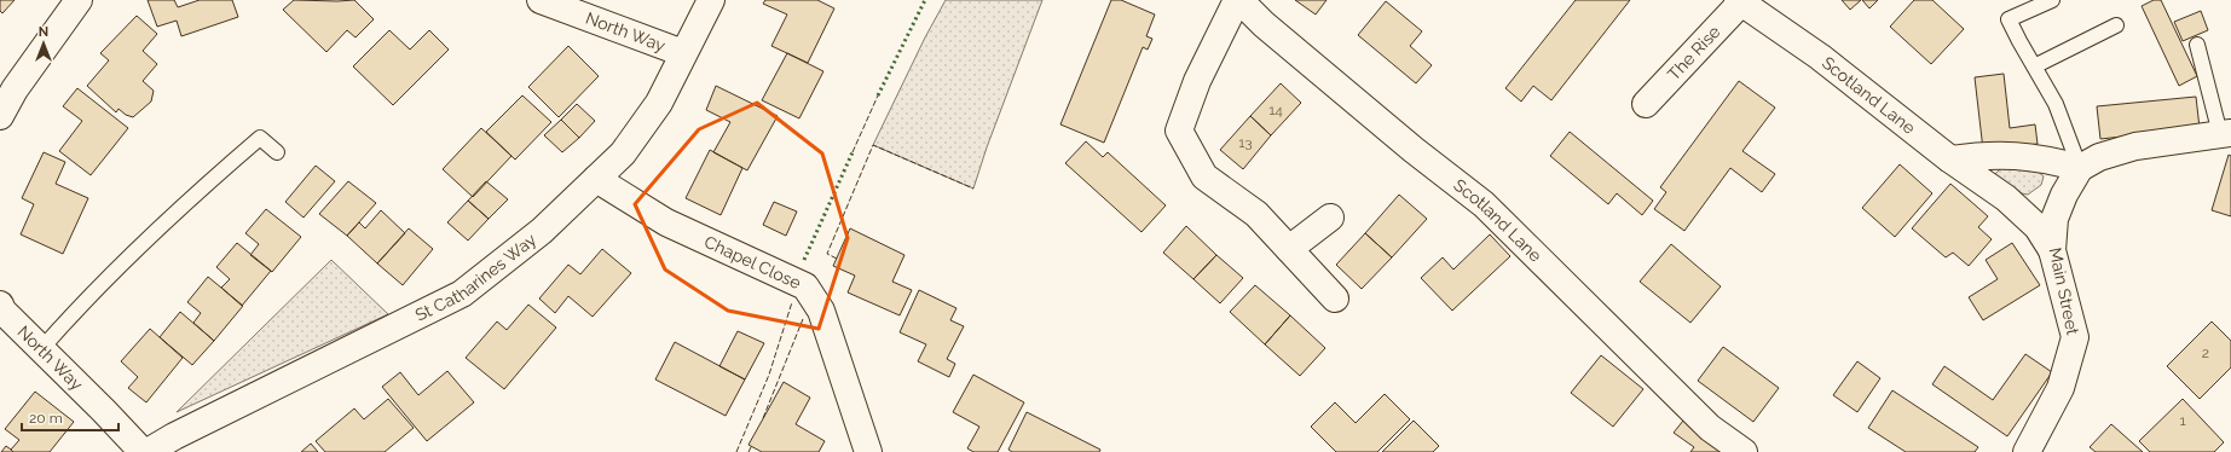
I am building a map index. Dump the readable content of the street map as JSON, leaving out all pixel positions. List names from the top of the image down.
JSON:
{
  "streets": {
    "street": [
      "North Way",
      "The Rise",
      "Scotland Lane",
      "Chapel Close",
      "St Catharines Way",
      "Main Street"
    ]
  },
  "crossings": [
    ["North Way", "St Catharines Way"],
    ["The Rise", "Scotland Lane"],
    ["Scotland Lane", "Main Street"],
    ["Chapel Close", "St Catharines Way"]
  ],
  "house_numbers": [
    "14",
    "13",
    "2",
    "1"
  ],
  "scale_bar": "20 m",
  "north": "top"
}
